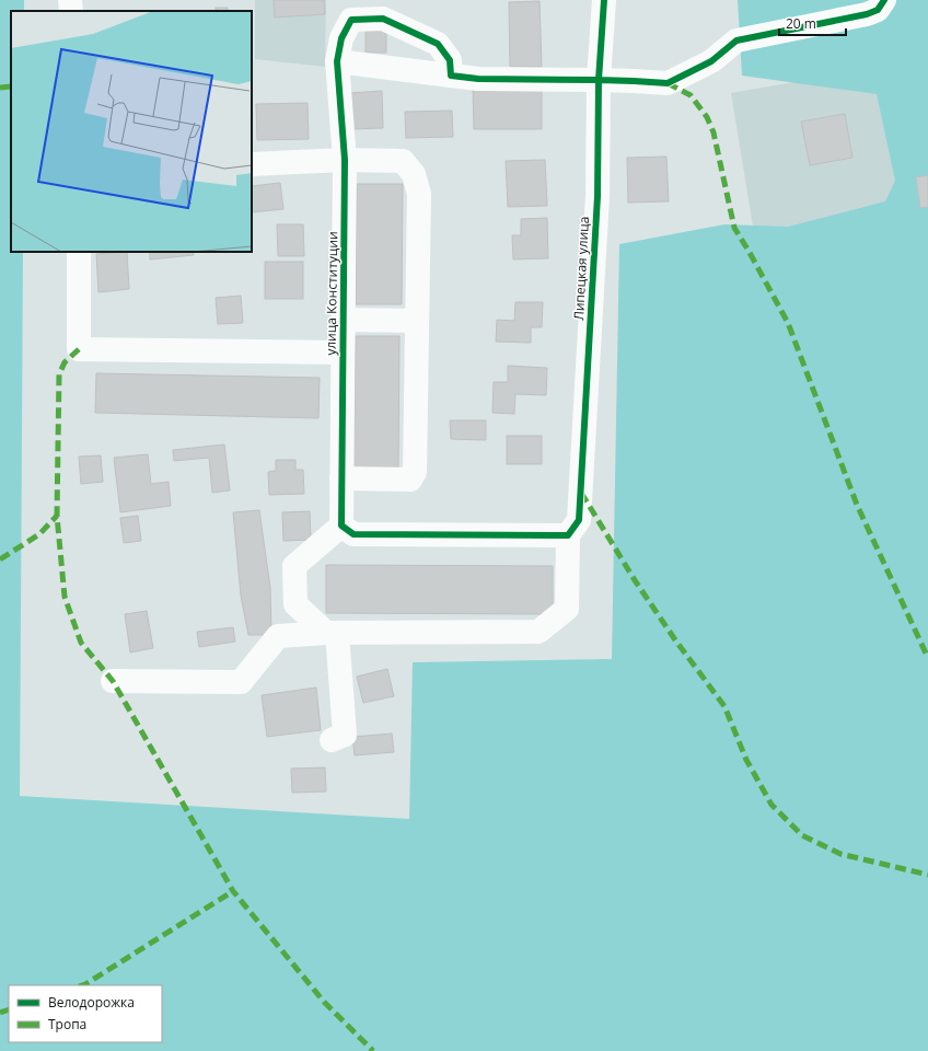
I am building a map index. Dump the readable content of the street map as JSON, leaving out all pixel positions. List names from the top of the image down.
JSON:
{
  "streets": {
    "street": ["Липецкая улица", "улица Конституции"]
  },
  "legend": ["Велодорожка", "Тропа"],
  "scale_bar": "20 m"
}
